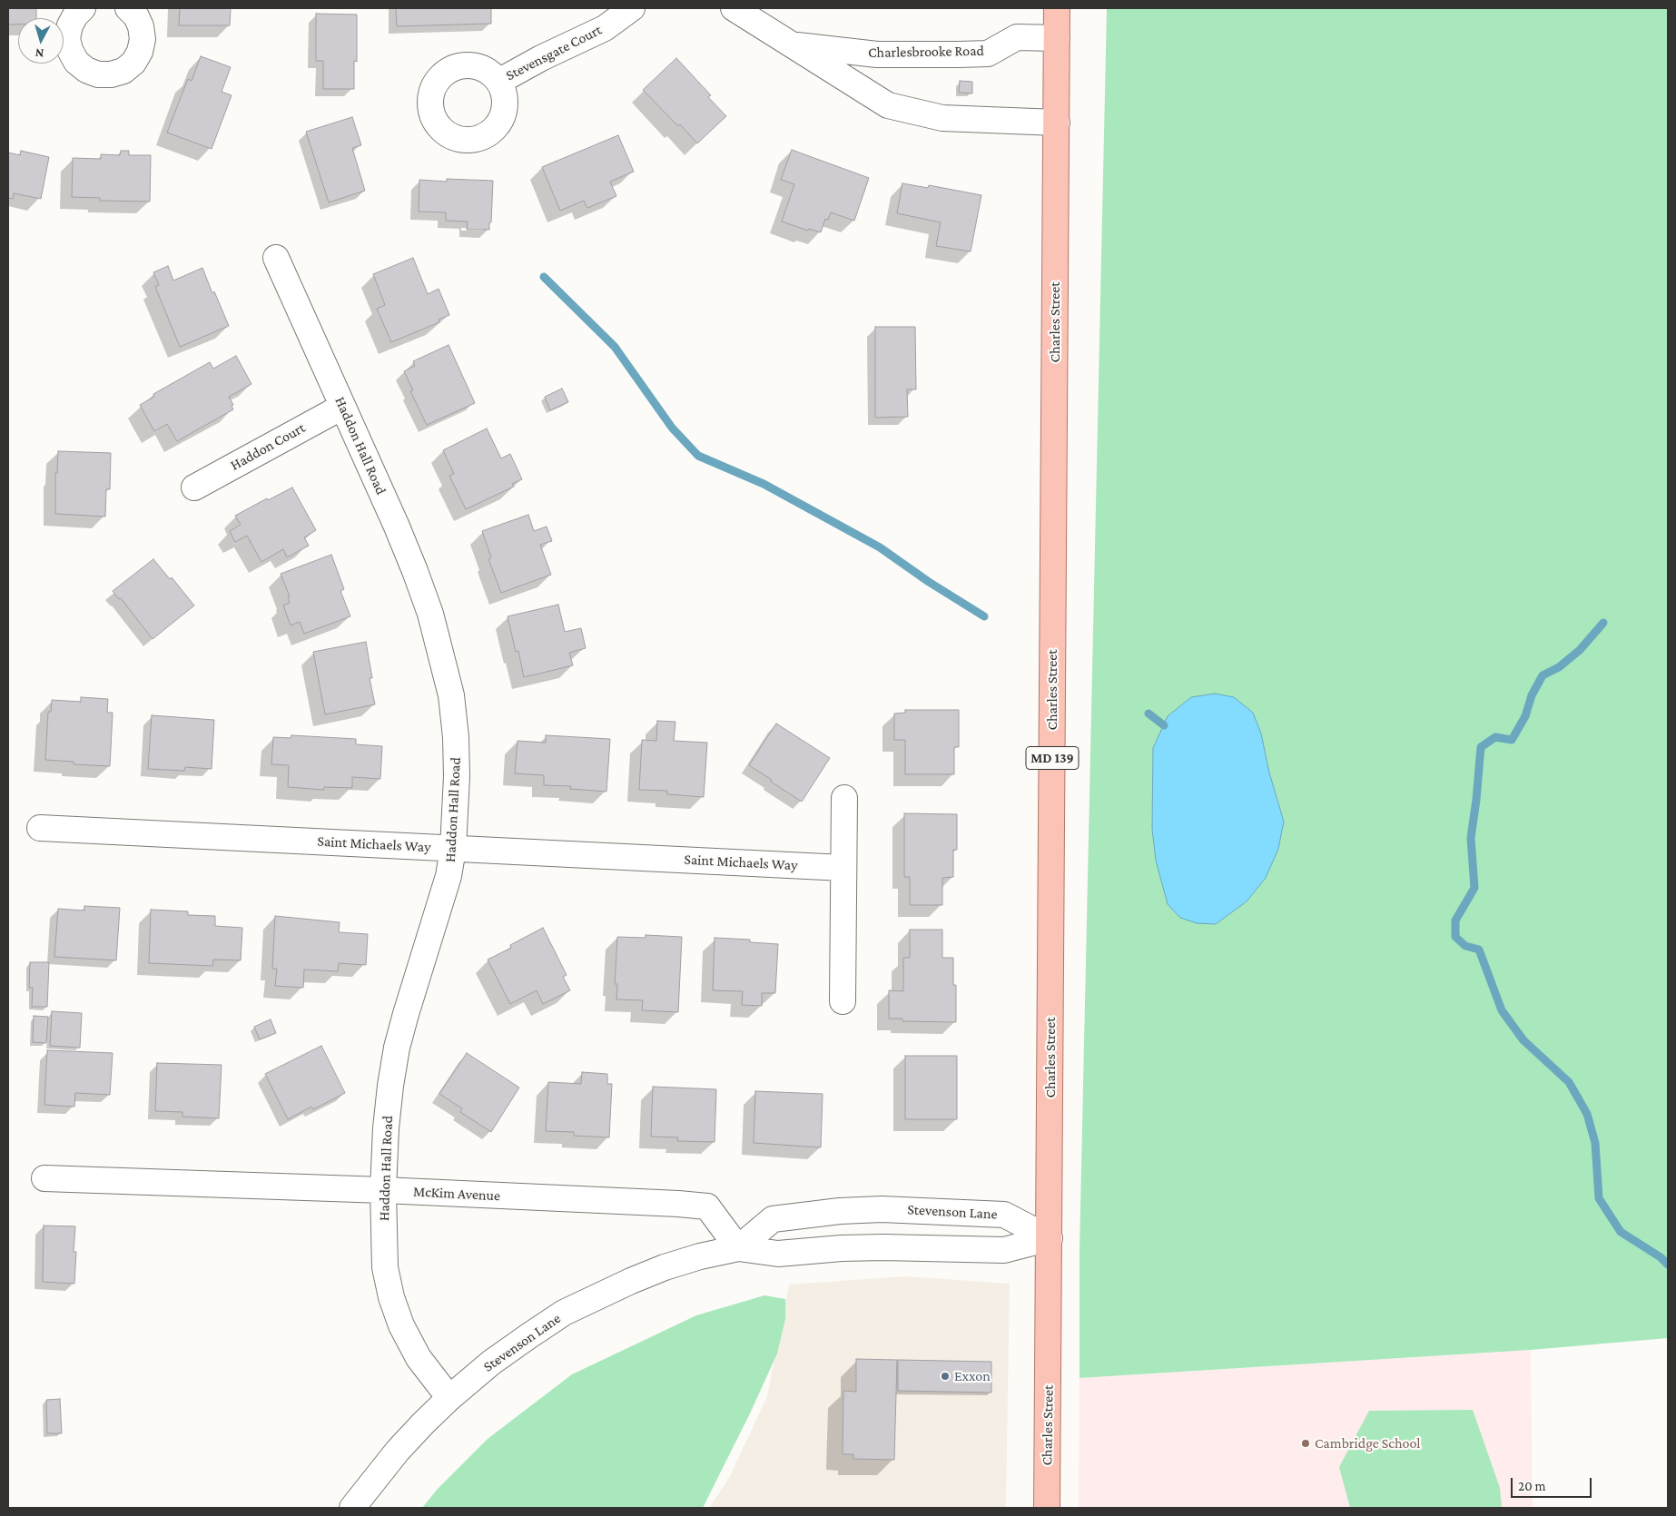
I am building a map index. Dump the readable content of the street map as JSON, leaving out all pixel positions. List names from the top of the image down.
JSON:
{
  "streets": {
    "main road": ["Charles Street", "MD 139"],
    "street": [
      "Charlesbrooke Road",
      "Stevensgate Court",
      "Haddon Hall Road",
      "Haddon Court",
      "Saint Michaels Way",
      "McKim Avenue",
      "Stevenson Lane"
    ]
  },
  "crossings": [
    ["Charlesbrooke Road", "Charles Street"],
    ["Charles Street", "Stevenson Lane"],
    ["Haddon Hall Road", "Haddon Court"],
    ["Haddon Hall Road", "Saint Michaels Way"],
    ["Haddon Hall Road", "McKim Avenue"],
    ["Haddon Hall Road", "Stevenson Lane"],
    ["McKim Avenue", "Stevenson Lane"]
  ],
  "places": ["Exxon", "Cambridge School"],
  "scale_bar": "20 m",
  "north": "bottom"
}
